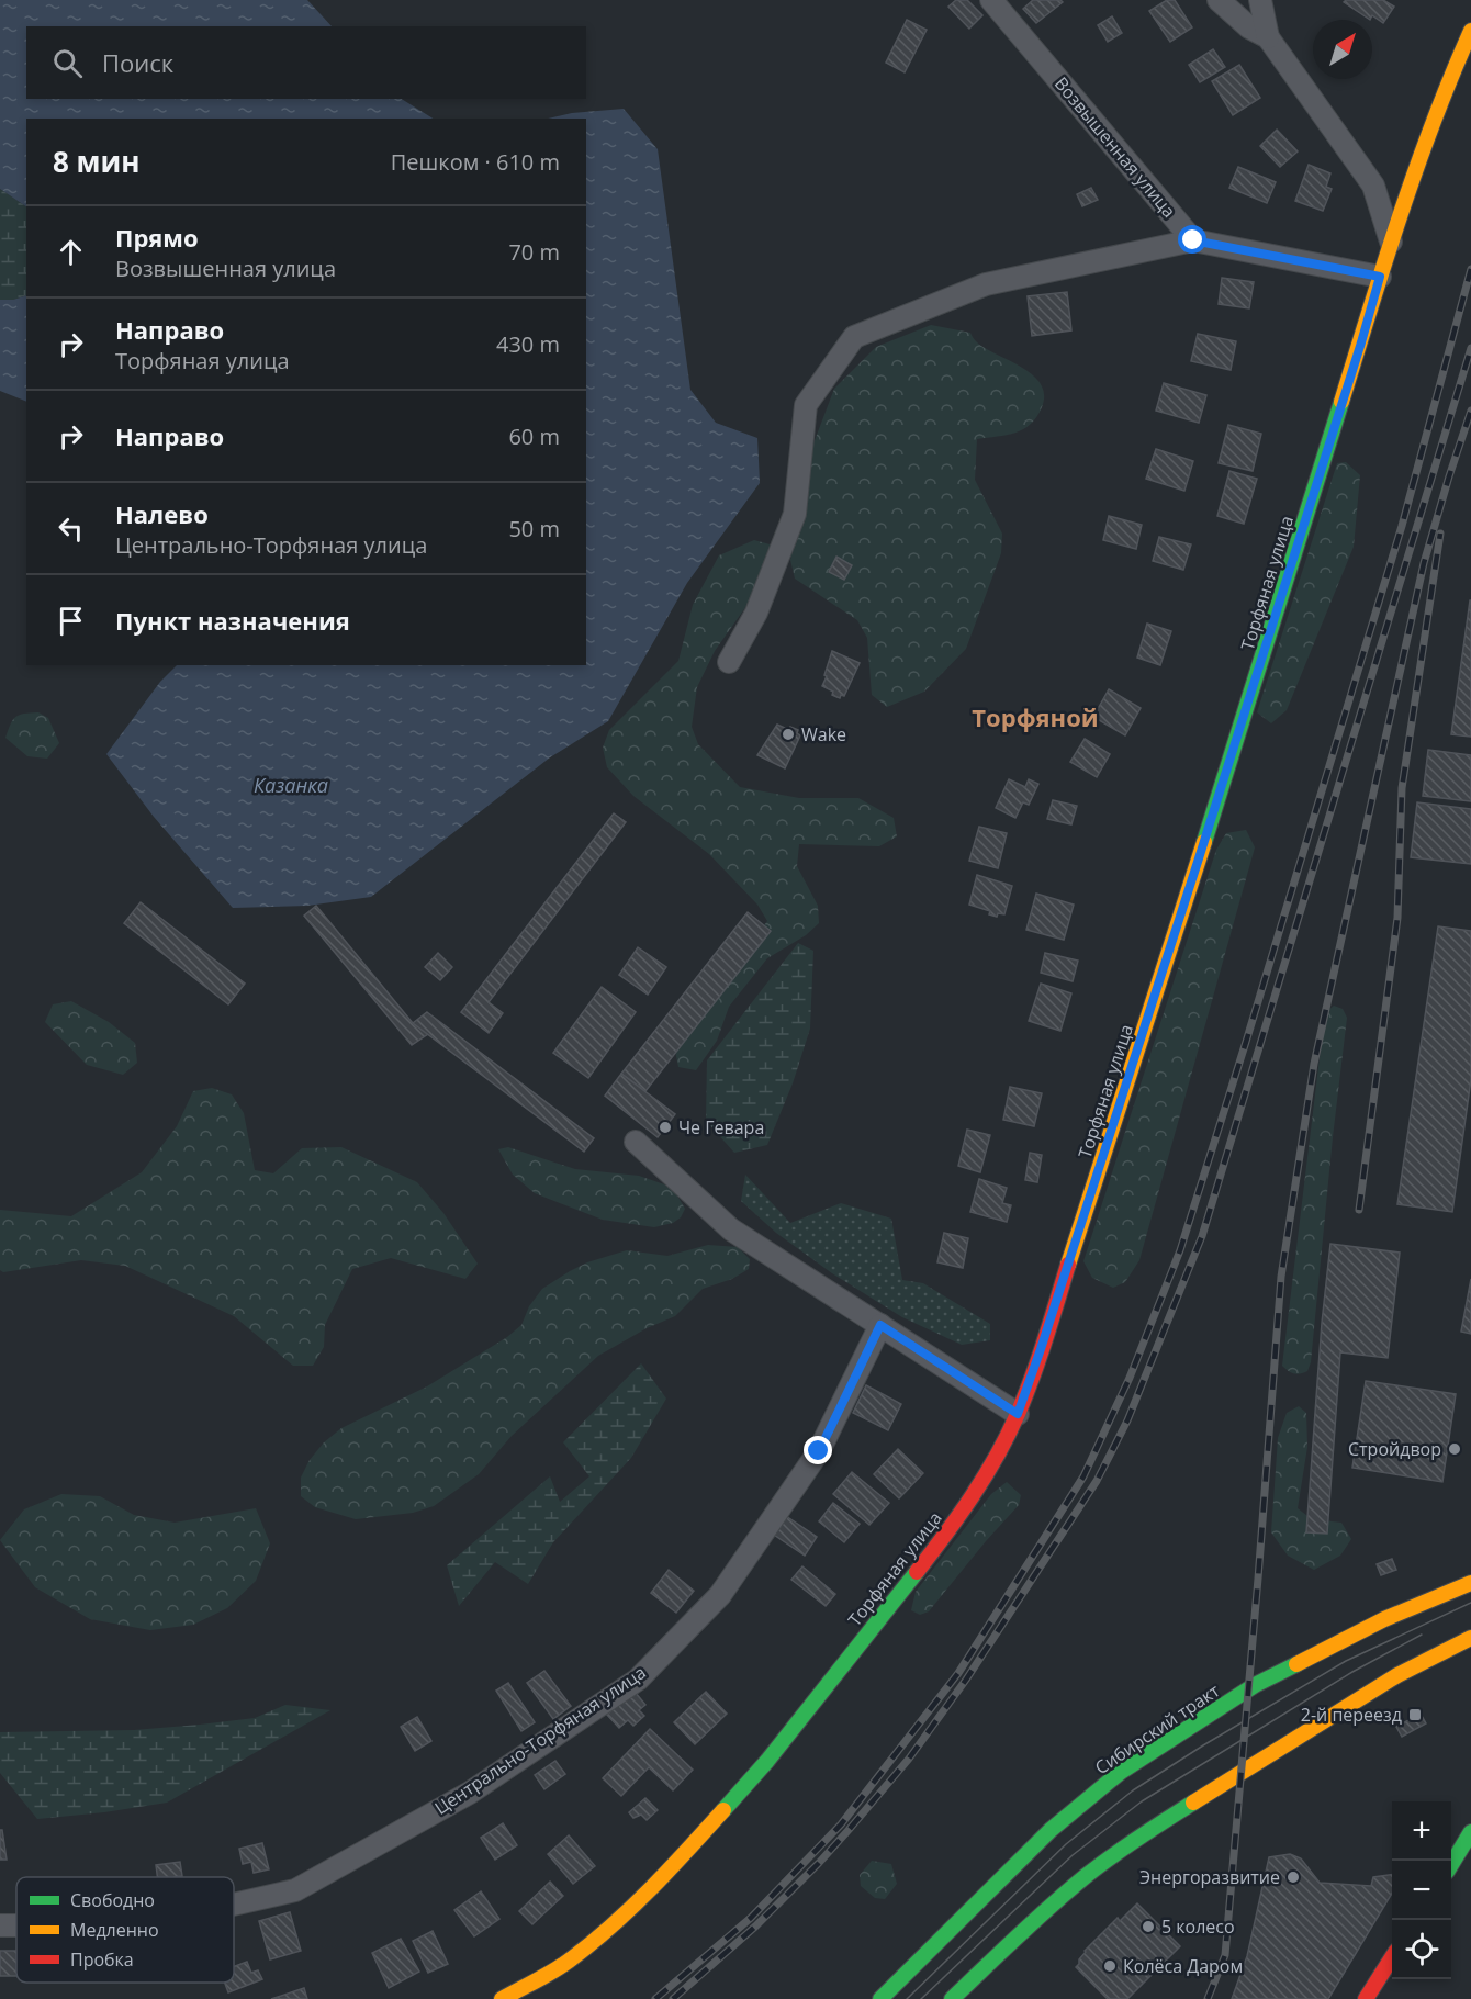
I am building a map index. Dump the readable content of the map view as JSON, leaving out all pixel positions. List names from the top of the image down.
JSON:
{
  "streets": {
    "street": [
      "Возвышенная улица",
      "Торфяная улица",
      "Сибирский тракт",
      "Центрально-Торфяная улица"
    ]
  },
  "districts": ["Торфяной"],
  "water": ["Казанка"],
  "places": {
    "other": [
      "Wake",
      "Че Гевара",
      "Стройдвор",
      "Энергоразвитие",
      "5 колесо",
      "Колёса Даром"
    ],
    "transit": ["2-й переезд"]
  },
  "legend": ["Свободно", "Медленно", "Пробка"],
  "north": "top right",
  "page": {
    "search": "Поиск",
    "heading": ["8 мин", "Пешком · 610 m"],
    "list": [
      ["Прямо", "Возвышенная улица", "70 m"],
      ["Направо", "Торфяная улица", "430 m"],
      ["Направо", "60 m"],
      ["Налево", "Центрально-Торфяная улица", "50 m"],
      "Пункт назначения"
    ],
    "map_buttons": ["+", "−"]
  }
}
